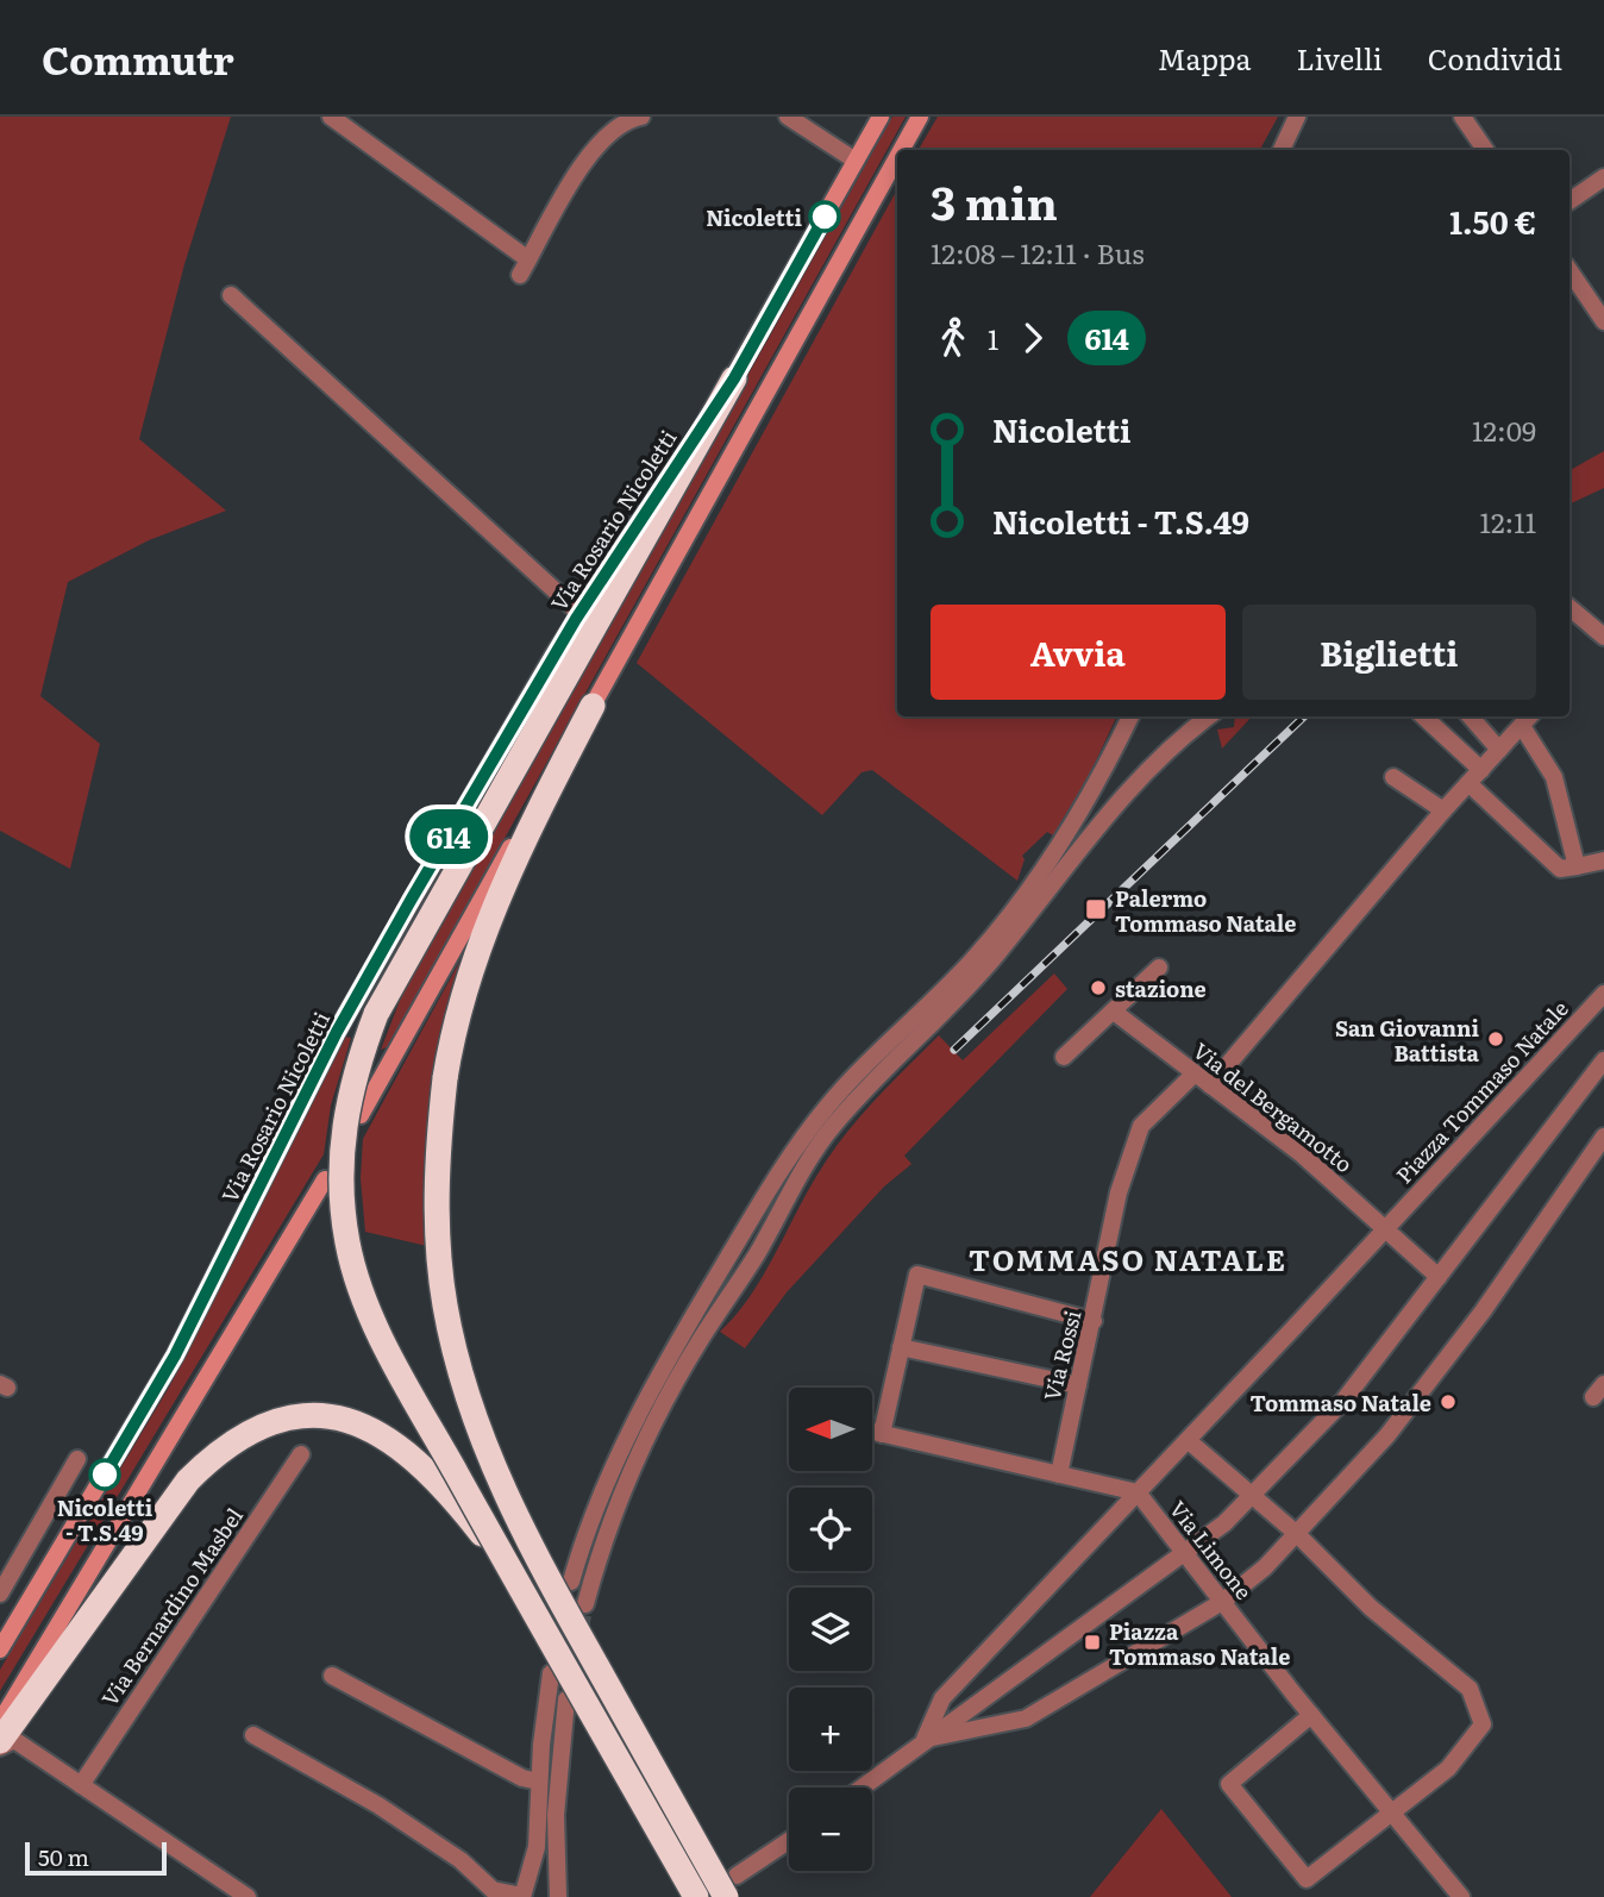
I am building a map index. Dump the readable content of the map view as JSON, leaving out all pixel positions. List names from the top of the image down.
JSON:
{
  "streets": {
    "main road": ["Via Rosario Nicoletti"],
    "street": [
      "Piazza Tommaso Natale",
      "Via del Bergamotto",
      "Via Rossi",
      "Via Limone",
      "Via Bernardino Masbel"
    ]
  },
  "crossings": [
    ["Piazza Tommaso Natale", "Via del Bergamotto"],
    ["Piazza Tommaso Natale", "Via Limone"],
    ["Via del Bergamotto", "Via Rossi"]
  ],
  "districts": ["TOMMASO NATALE"],
  "places": {
    "other": [
      "Nicoletti",
      "stazione",
      "San Giovanni Battista",
      "Tommaso Natale",
      "Nicoletti - T.S.49"
    ],
    "transit": ["Palermo Tommaso Natale", "Piazza Tommaso Natale"]
  },
  "lines": ["bus line 614"],
  "scale_bar": "50 m",
  "north": "left",
  "page": {
    "header": "Commutr",
    "nav": ["Mappa", "Livelli", "Condividi"],
    "on_map": "614",
    "heading": ["3 min", "12:08 – 12:11 · Bus", "1.50 €"],
    "legs": ["1", "614"],
    "list": [
      {
        "name": "Nicoletti",
        "value": "12:09"
      },
      {
        "name": "Nicoletti - T.S.49",
        "value": "12:11"
      }
    ],
    "buttons": ["Avvia", "Biglietti"],
    "map_buttons": ["+", "−"],
    "scale": "50 m"
  }
}
